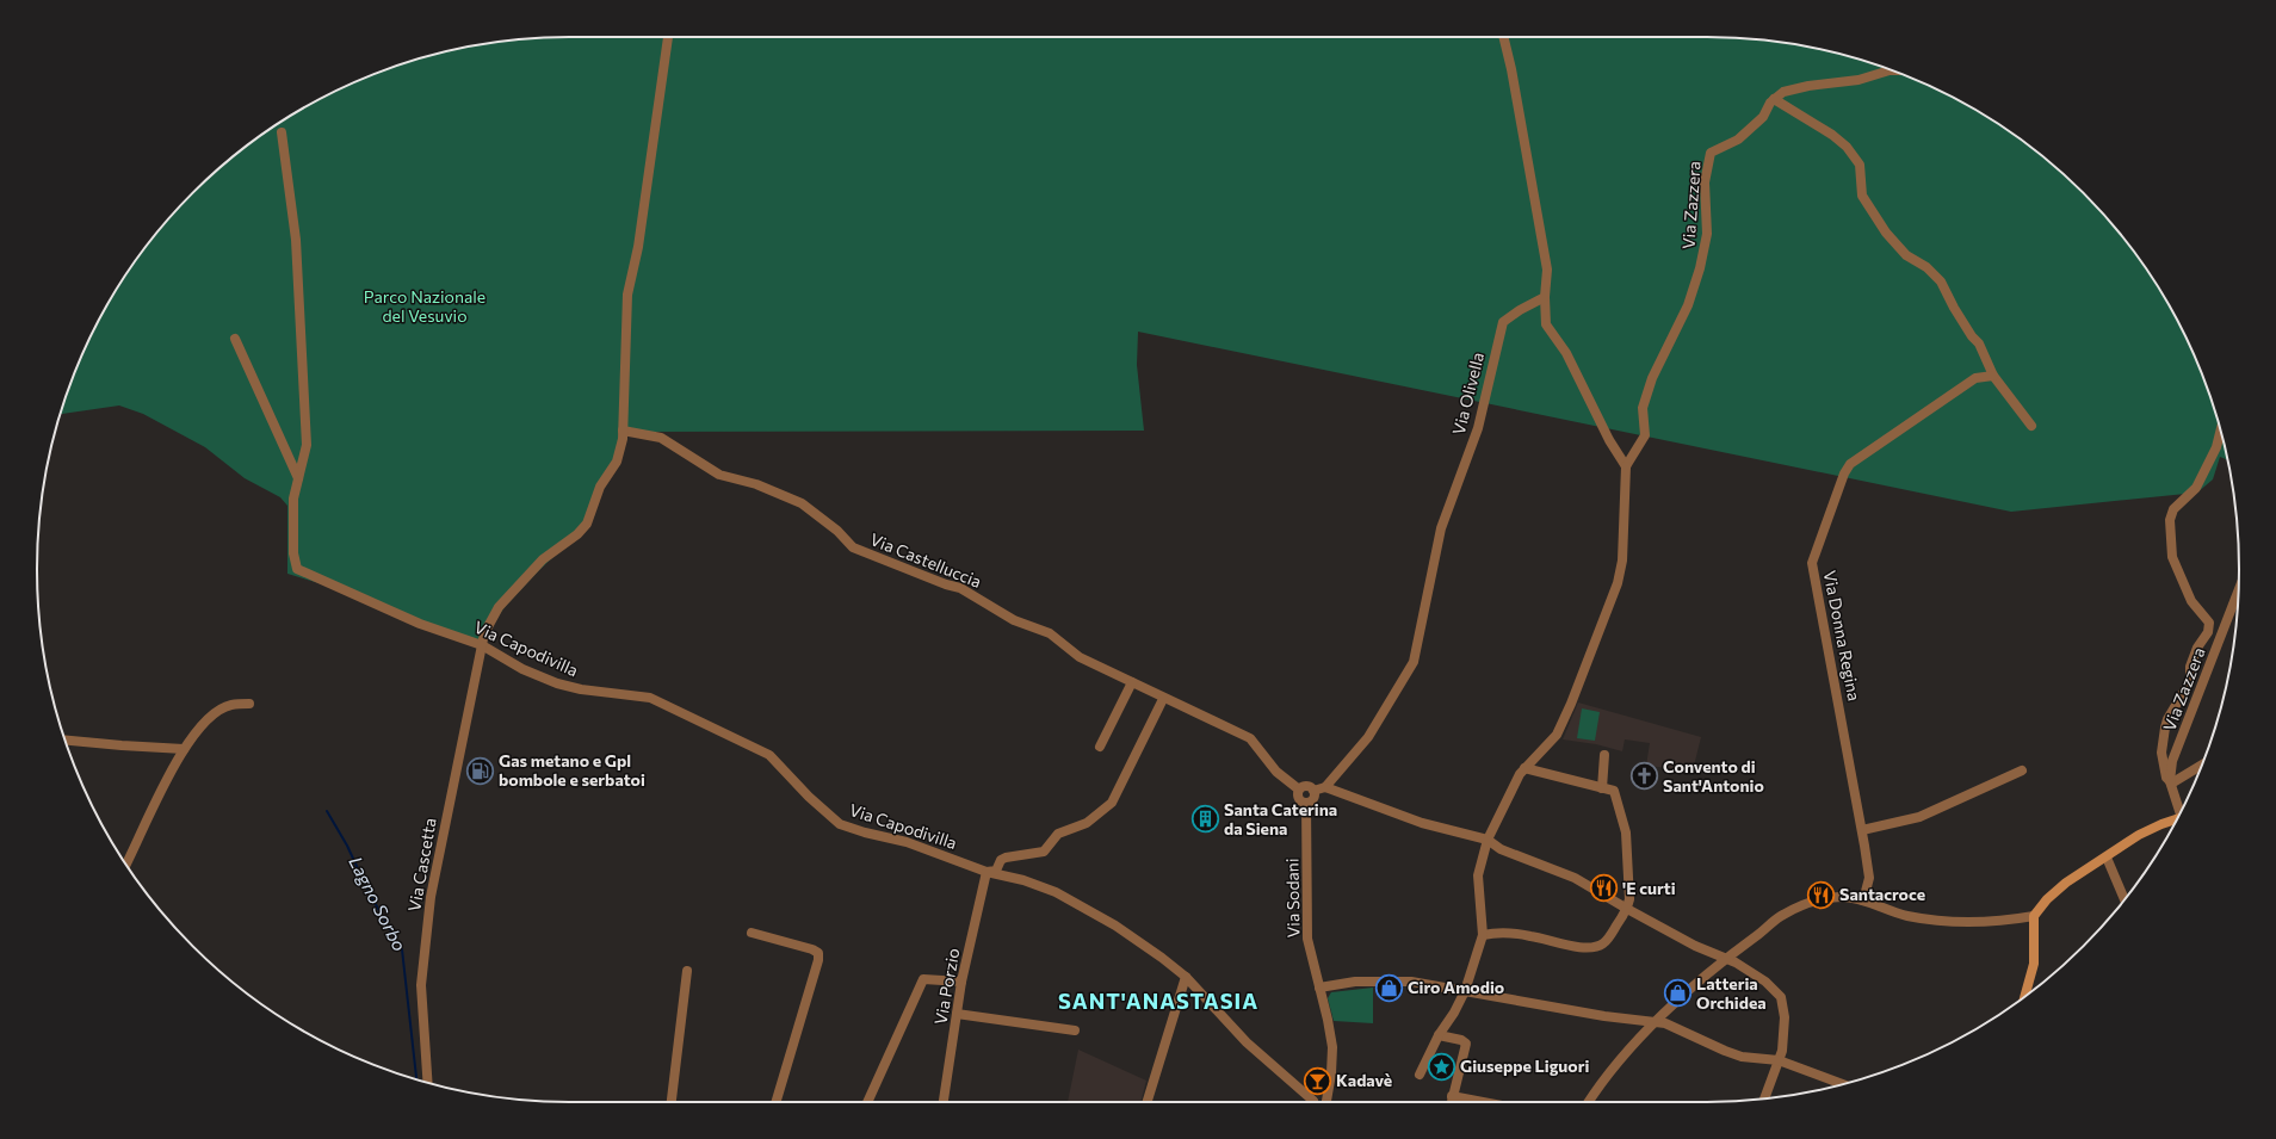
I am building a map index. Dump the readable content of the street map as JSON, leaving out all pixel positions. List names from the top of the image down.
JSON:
{
  "streets": {
    "street": [
      "Via Zazzera",
      "Via Olivella",
      "Via Castelluccia",
      "Via Donna Regina",
      "Via Capodivilla",
      "Via Cascetta",
      "Via Sodani",
      "Via Porzio"
    ]
  },
  "crossings": [
    ["Via Castelluccia", "Via Cascetta"],
    ["Via Castelluccia", "Via Sodani"],
    ["Via Capodivilla", "Via Cascetta"],
    ["Via Capodivilla", "Via Porzio"]
  ],
  "districts": ["SANT'ANASTASIA"],
  "water": ["Lagno Sorbo"],
  "parks": ["Parco Nazionale del Vesuvio"],
  "places": {
    "fuel station": ["Gas metano e Gpl bombole e serbatoi"],
    "church": ["Convento di Sant'Antonio"],
    "building": ["Santa Caterina da Siena"],
    "restaurant": ["'E curti", "Santacroce"],
    "shop": ["Ciro Amodio", "Latteria Orchidea"],
    "place": ["Giuseppe Liguori"],
    "bar": ["Kadavè"]
  }
}
